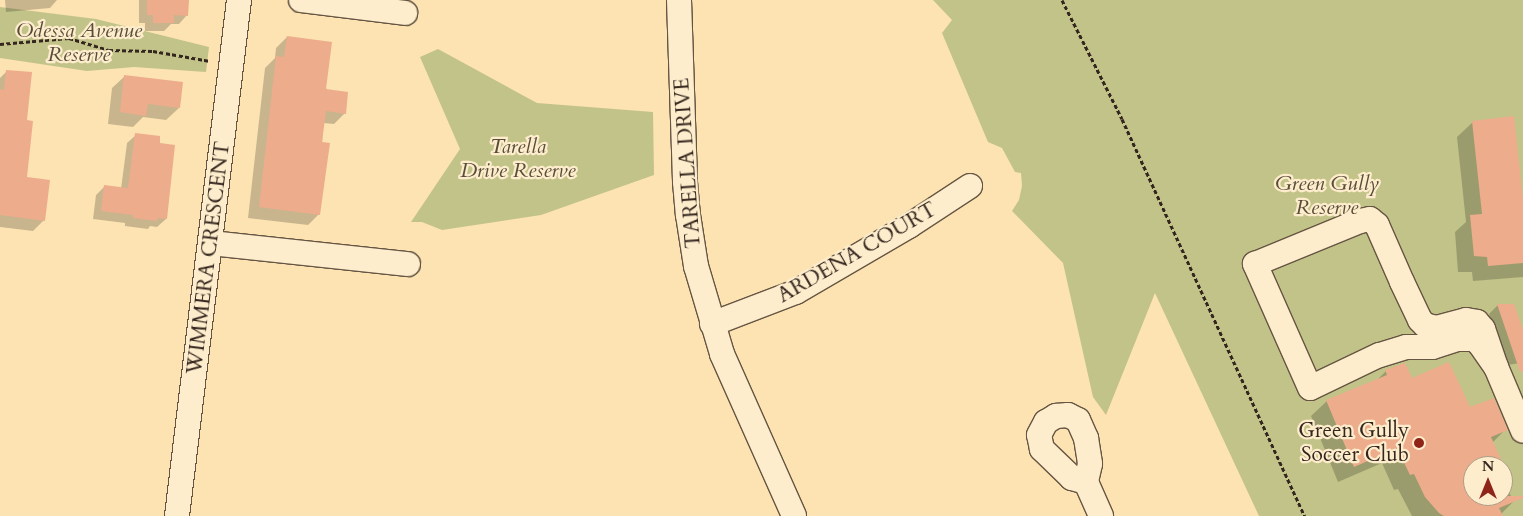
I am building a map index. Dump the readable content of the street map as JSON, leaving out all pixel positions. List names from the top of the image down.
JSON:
{
  "streets": {
    "street": ["TARELLA DRIVE", "ARDENA COURT", "WIMMERA CRESCENT"]
  },
  "crossings": [
    ["TARELLA DRIVE", "ARDENA COURT"]
  ],
  "parks": ["Odessa Avenue Reserve", "Tarella Drive Reserve", "Green Gully Reserve"],
  "places": ["Green Gully Soccer Club"],
  "north": "top"
}
